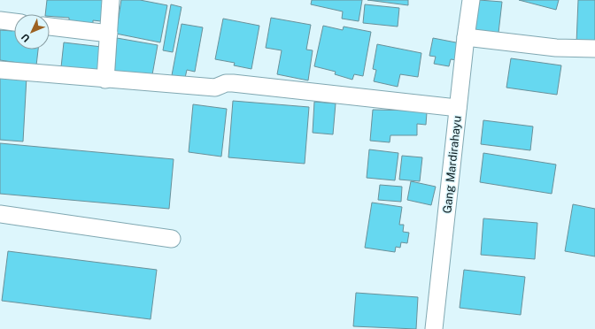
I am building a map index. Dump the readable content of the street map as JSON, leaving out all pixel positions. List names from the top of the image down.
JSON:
{
  "streets": {
    "street": ["Gang Mardirahayu"]
  },
  "north": "bottom left"
}
